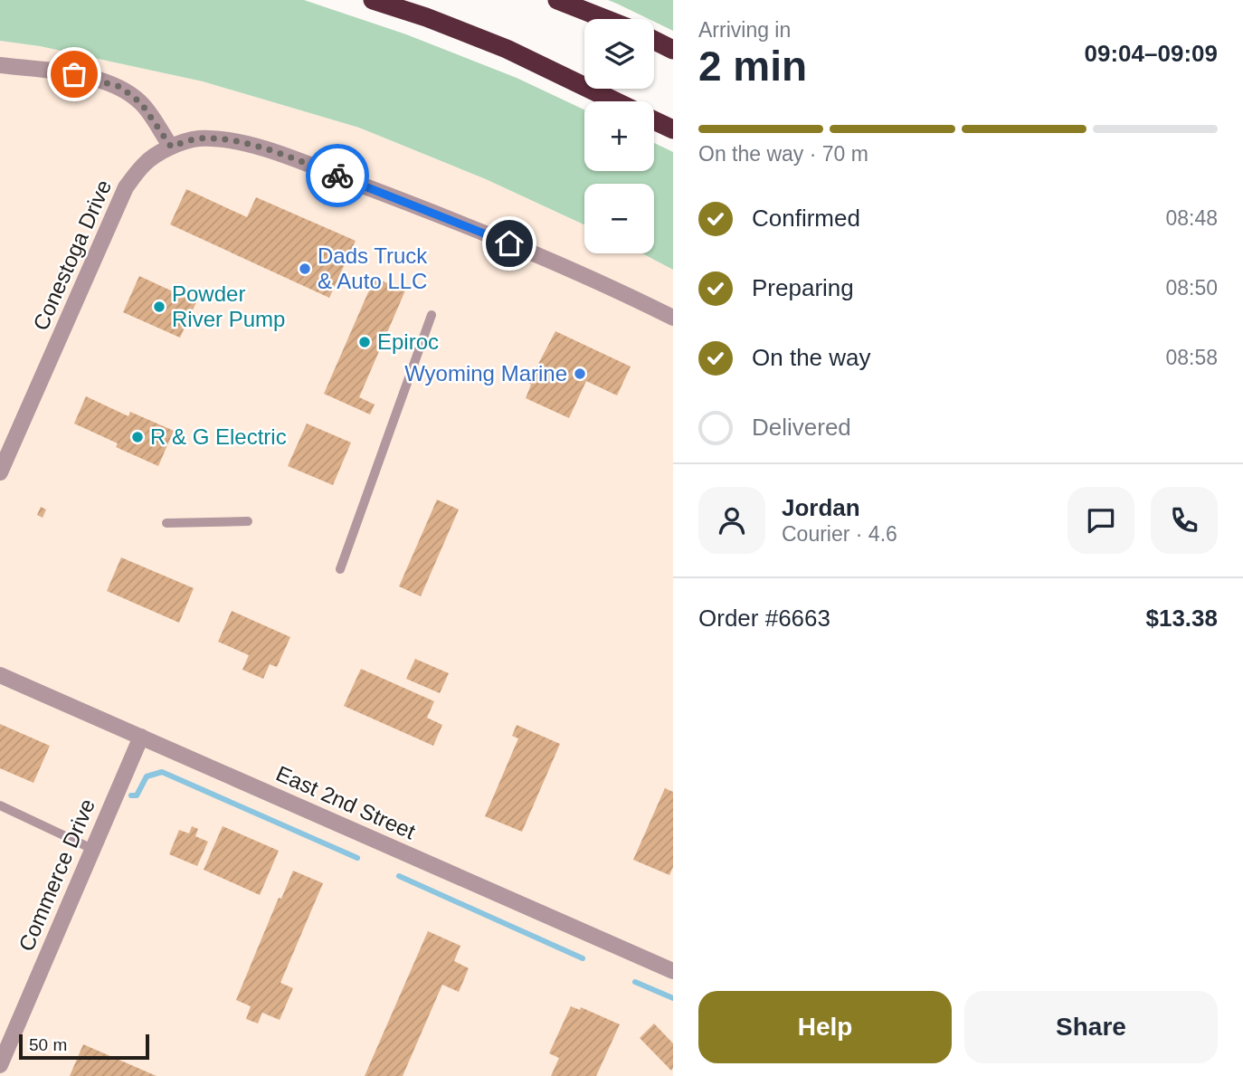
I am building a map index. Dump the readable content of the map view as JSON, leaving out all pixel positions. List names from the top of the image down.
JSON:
{
  "streets": {
    "street": ["Conestoga Drive", "East 2nd Street", "Commerce Drive"]
  },
  "crossings": [
    ["East 2nd Street", "Commerce Drive"]
  ],
  "places": [
    "Dads Truck & Auto LLC",
    "Powder River Pump",
    "Epiroc",
    "Wyoming Marine",
    "R & G Electric"
  ],
  "scale_bar": "50 m",
  "page": {
    "heading": ["2 min", "Arriving in", "09:04–09:09"],
    "panel": [
      "Jordan",
      "Courier · 4.6",
      "Order #6663",
      "$13.38"
    ],
    "map_buttons": ["+", "−"],
    "bar": "On the way · 70 m",
    "list": [
      ["Confirmed", "08:48"],
      ["Preparing", "08:50"],
      ["On the way", "08:58"],
      "Delivered"
    ],
    "buttons": ["Help", "Share"],
    "scale": "50 m"
  }
}
